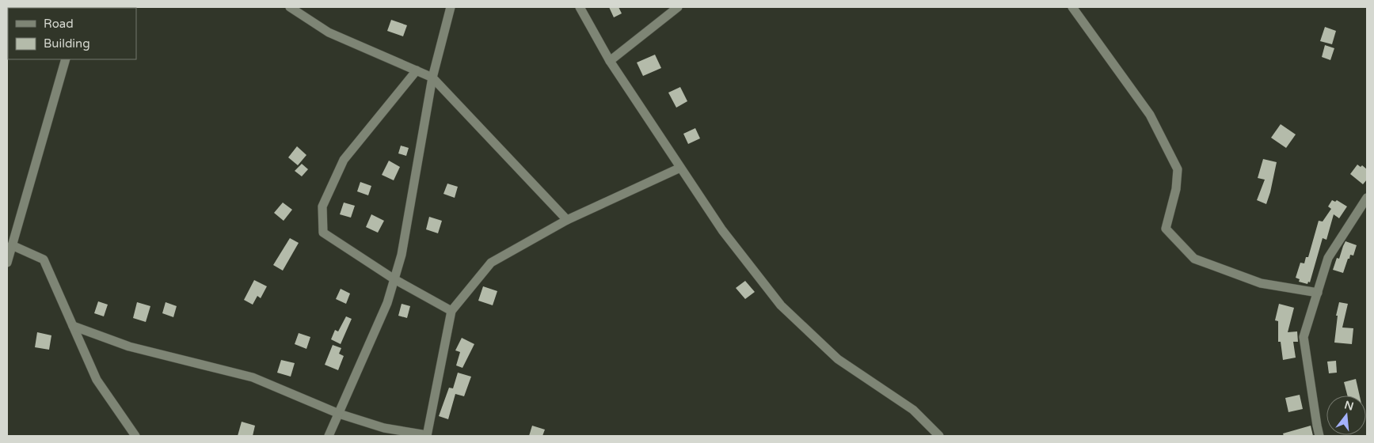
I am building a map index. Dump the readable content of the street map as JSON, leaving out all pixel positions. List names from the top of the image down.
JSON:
{
  "legend": ["Road", "Building"],
  "north": "top"
}
